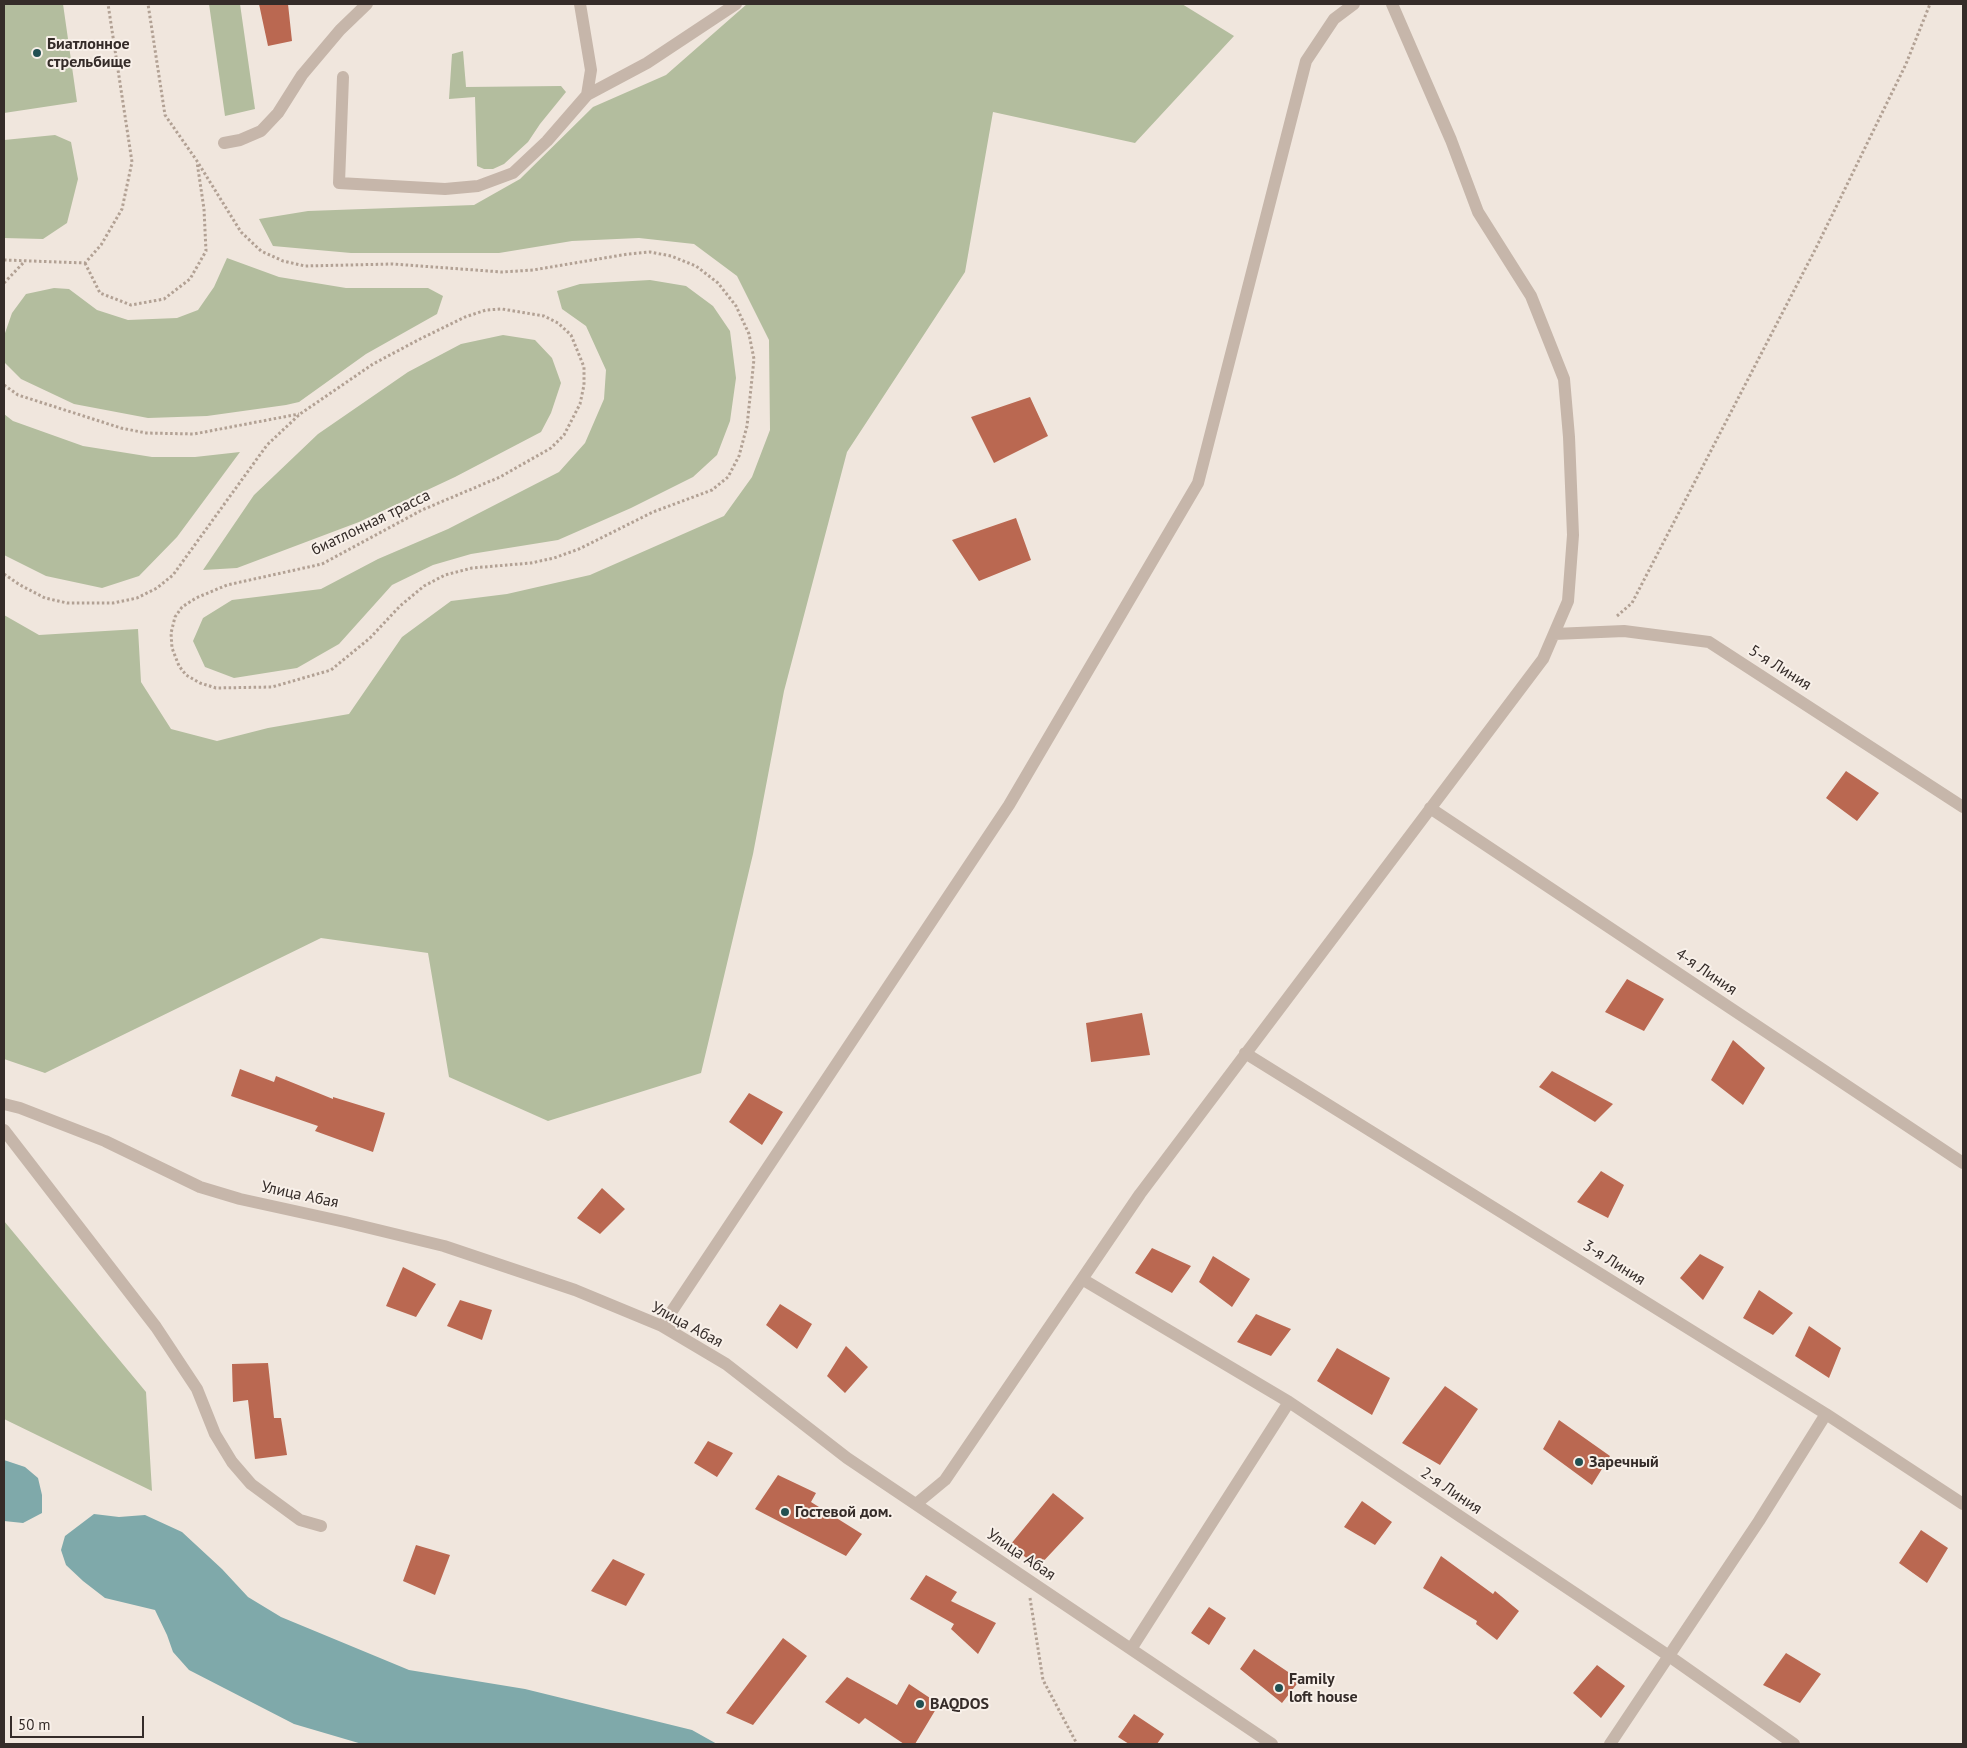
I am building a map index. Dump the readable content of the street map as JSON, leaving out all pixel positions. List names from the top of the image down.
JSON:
{
  "streets": {
    "street": [
      "5-я Линия",
      "4-я Линия",
      "Улица Абая",
      "3-я Линия",
      "2-я Линия"
    ],
    "path": ["биатлонная трасса"]
  },
  "places": [
    "Биатлонное стрельбище",
    "Заречный",
    "Гостевой дом.",
    "Family loft house",
    "BAQDOS"
  ],
  "scale_bar": "50 m"
}
